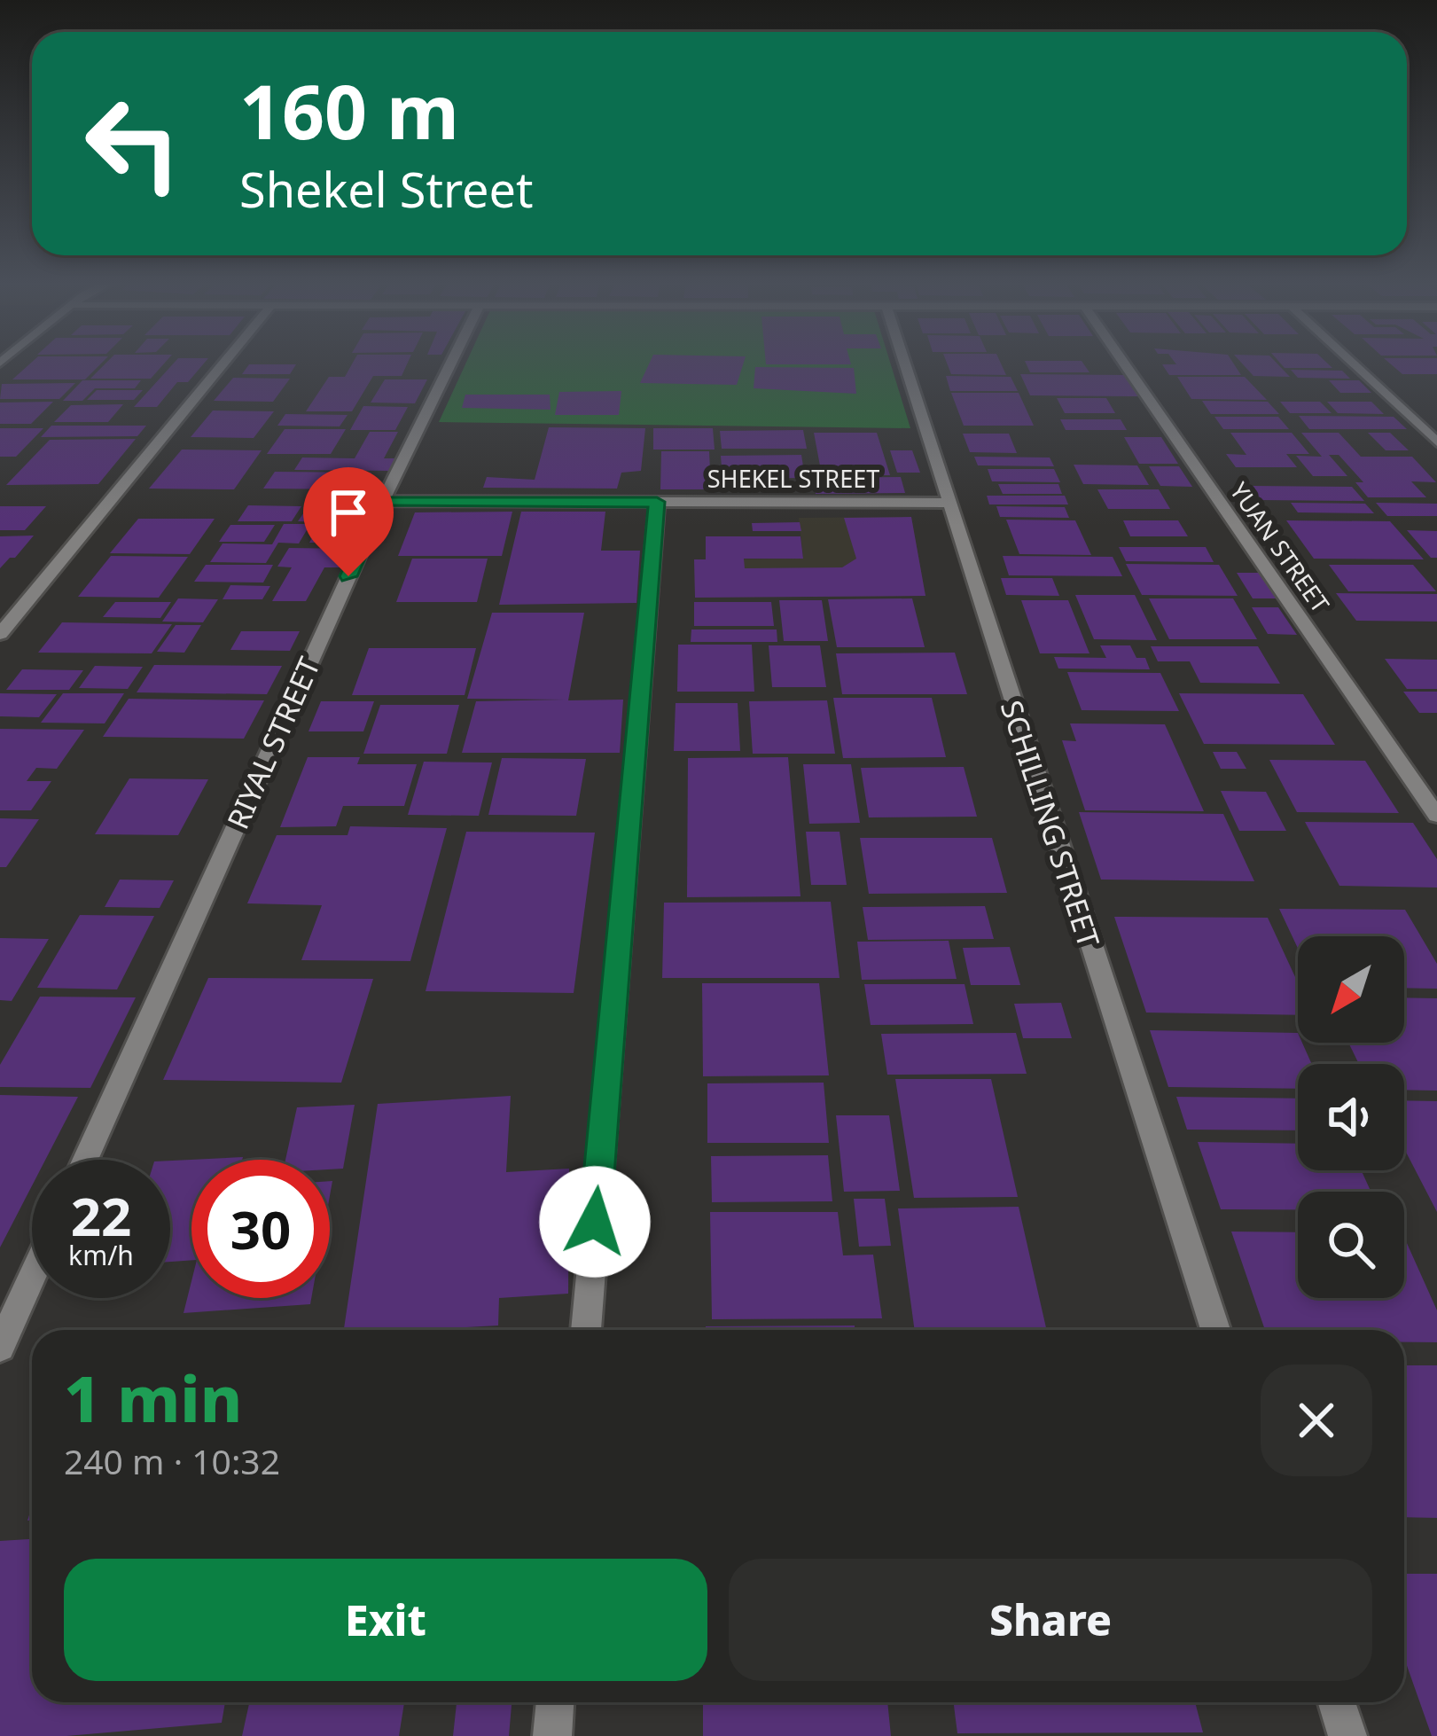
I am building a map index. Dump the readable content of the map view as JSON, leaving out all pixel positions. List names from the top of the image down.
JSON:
{
  "streets": {
    "street": [
      "SHEKEL STREET",
      "YUAN STREET",
      "RIYAL STREET",
      "SCHILLING STREET"
    ]
  },
  "crossings": [
    ["SHEKEL STREET", "RIYAL STREET"],
    ["SHEKEL STREET", "SCHILLING STREET"]
  ],
  "north": "bottom left",
  "page": {
    "turn": ["160 m", "Shekel Street"],
    "speed": "22 km/h",
    "limit": "30",
    "heading": ["1 min", "240 m · 10:32"],
    "buttons": ["Exit", "Share"]
  }
}
